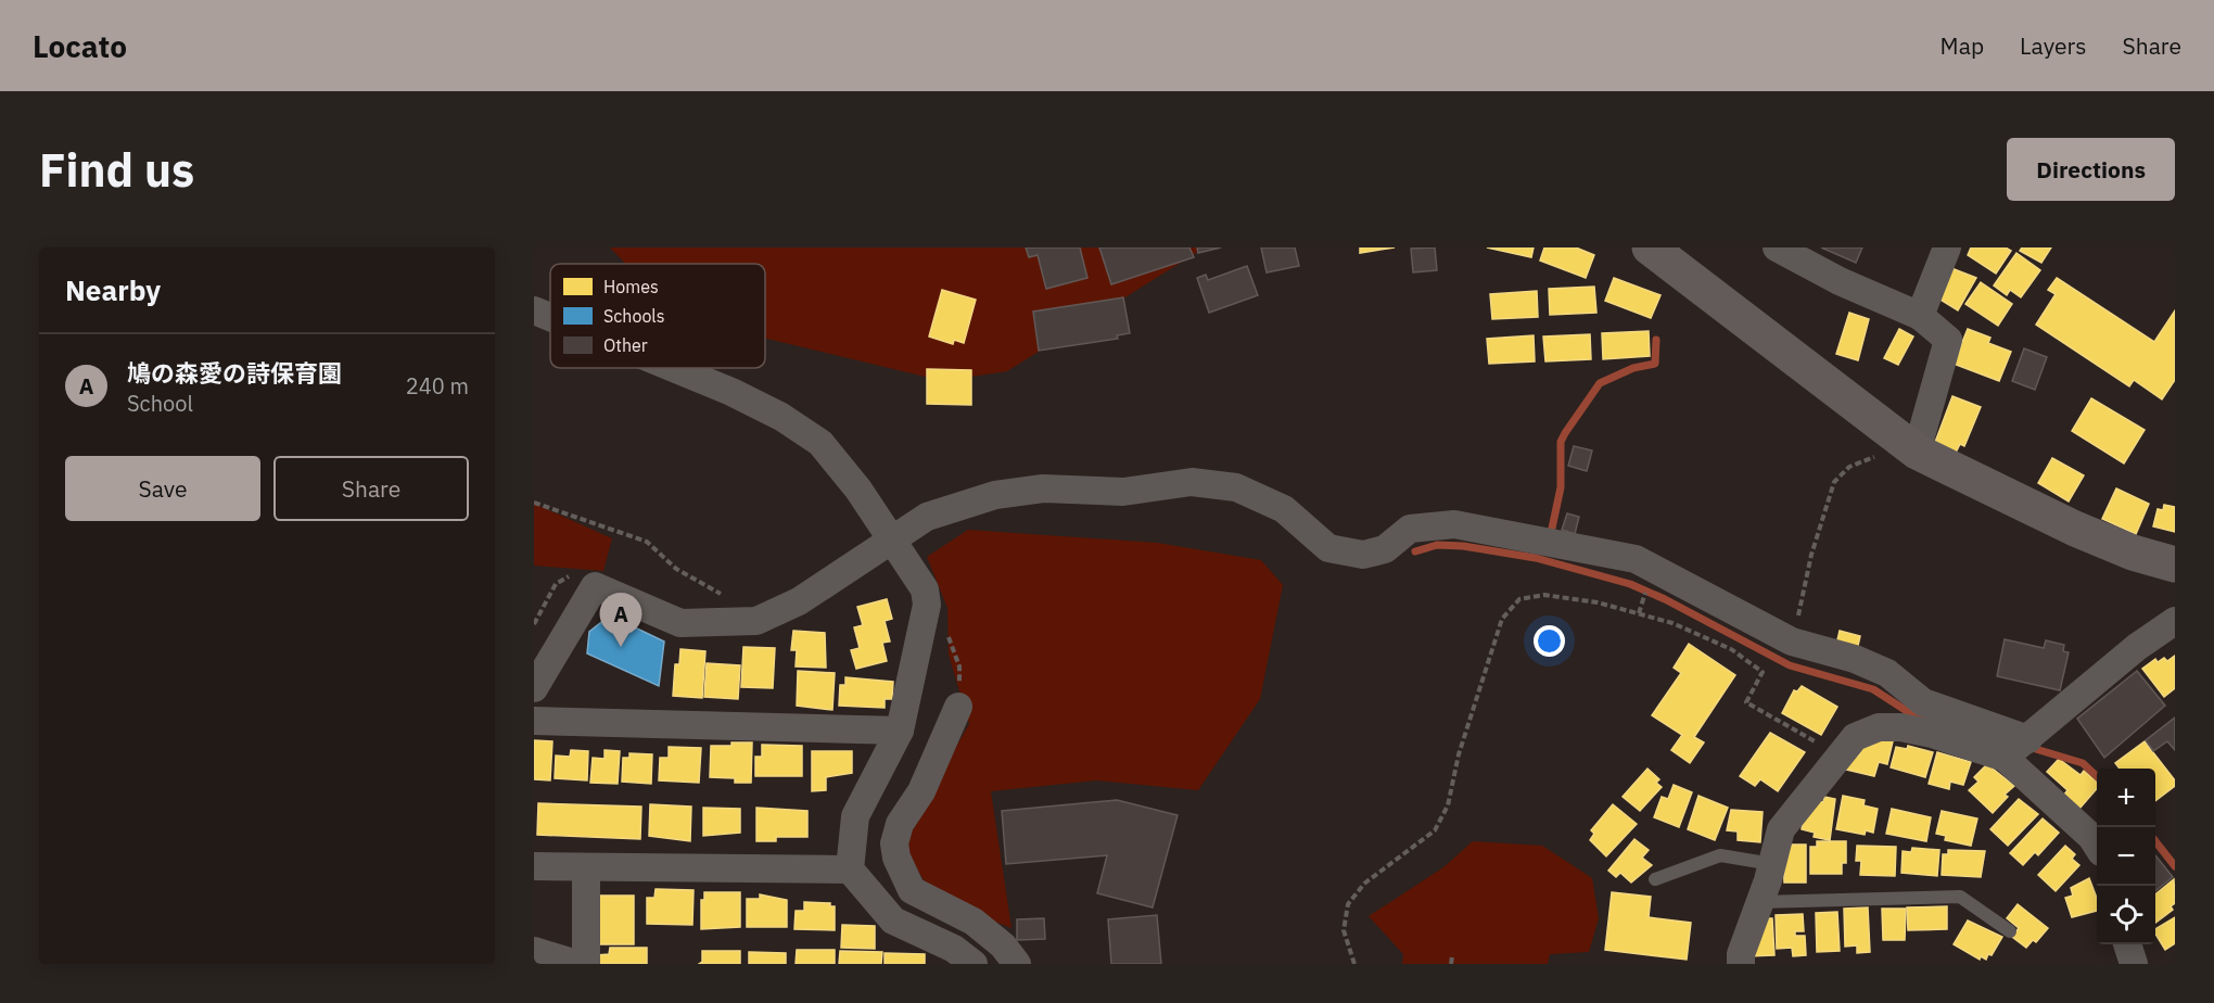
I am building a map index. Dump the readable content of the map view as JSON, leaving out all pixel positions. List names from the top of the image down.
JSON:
{
  "legend": ["Homes", "Schools", "Other"],
  "page": {
    "header": "Locato",
    "nav": ["Map", "Layers", "Share"],
    "buttons": [
      "Directions",
      ["Save", "Share"]
    ],
    "title": "Find us",
    "heading": "Nearby",
    "list": [
      {
        "mark": "A",
        "name": "鳩の森愛の詩保育園",
        "note": "School",
        "value": "240 m"
      }
    ],
    "pins": "A",
    "map_buttons": ["+", "−"]
  }
}
